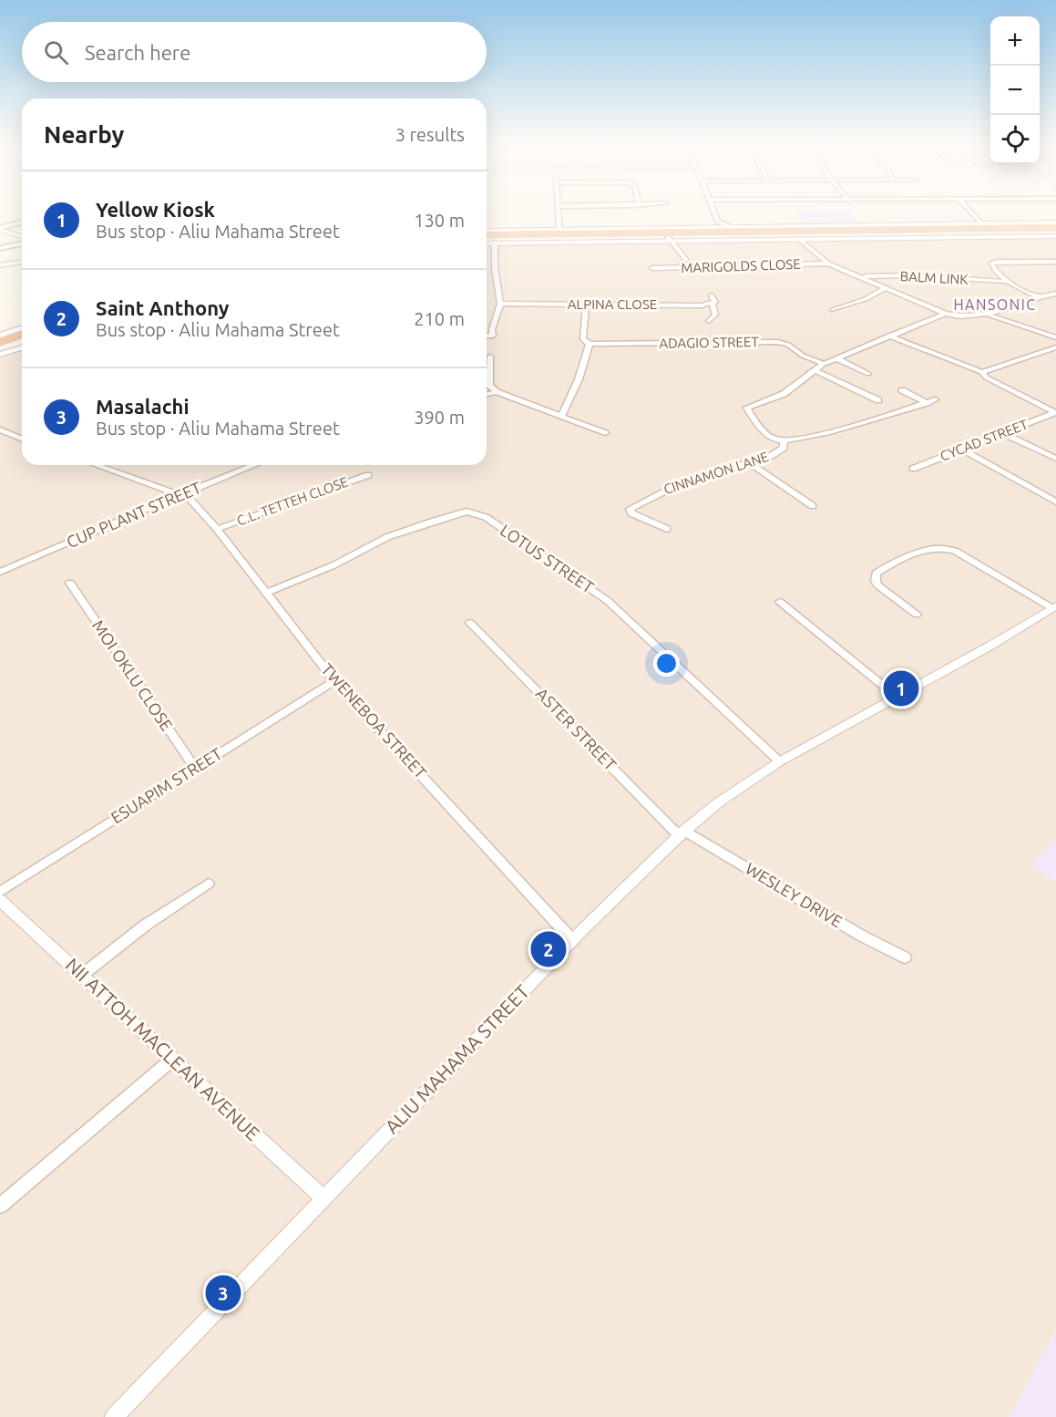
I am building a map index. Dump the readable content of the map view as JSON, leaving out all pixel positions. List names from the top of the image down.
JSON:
{
  "streets": {
    "street": [
      "MARIGOLDS CLOSE",
      "BALM LINK",
      "ALPINA CLOSE",
      "ADAGIO STREET",
      "CYCAD STREET",
      "CINNAMON LANE",
      "C.L. TETTEH CLOSE",
      "CUP PLANT STREET",
      "LOTUS STREET",
      "MOI OKLU CLOSE",
      "TWENEBOA STREET",
      "ASTER STREET",
      "ESUAPIM STREET",
      "WESLEY DRIVE",
      "NII ATTOH MACLEAN AVENUE",
      "ALIU MAHAMA STREET"
    ]
  },
  "crossings": [
    ["C.L. TETTEH CLOSE", "TWENEBOA STREET"],
    ["CUP PLANT STREET", "TWENEBOA STREET"],
    ["LOTUS STREET", "TWENEBOA STREET"],
    ["LOTUS STREET", "ALIU MAHAMA STREET"],
    ["MOI OKLU CLOSE", "ESUAPIM STREET"],
    ["TWENEBOA STREET", "ESUAPIM STREET"],
    ["TWENEBOA STREET", "ALIU MAHAMA STREET"],
    ["ASTER STREET", "WESLEY DRIVE"],
    ["ASTER STREET", "ALIU MAHAMA STREET"],
    ["WESLEY DRIVE", "ALIU MAHAMA STREET"],
    ["NII ATTOH MACLEAN AVENUE", "ALIU MAHAMA STREET"]
  ],
  "districts": ["HANSONIC"],
  "page": {
    "map_buttons": ["+", "−"],
    "search": "Search here",
    "heading": ["Nearby", "3 results"],
    "list": [
      {
        "mark": "1",
        "name": "Yellow Kiosk",
        "note": "Bus stop · Aliu Mahama Street",
        "value": "130 m"
      },
      {
        "mark": "2",
        "name": "Saint Anthony",
        "note": "Bus stop · Aliu Mahama Street",
        "value": "210 m"
      },
      {
        "mark": "3",
        "name": "Masalachi",
        "note": "Bus stop · Aliu Mahama Street",
        "value": "390 m"
      }
    ],
    "pins": ["1", "2", "3"]
  }
}
